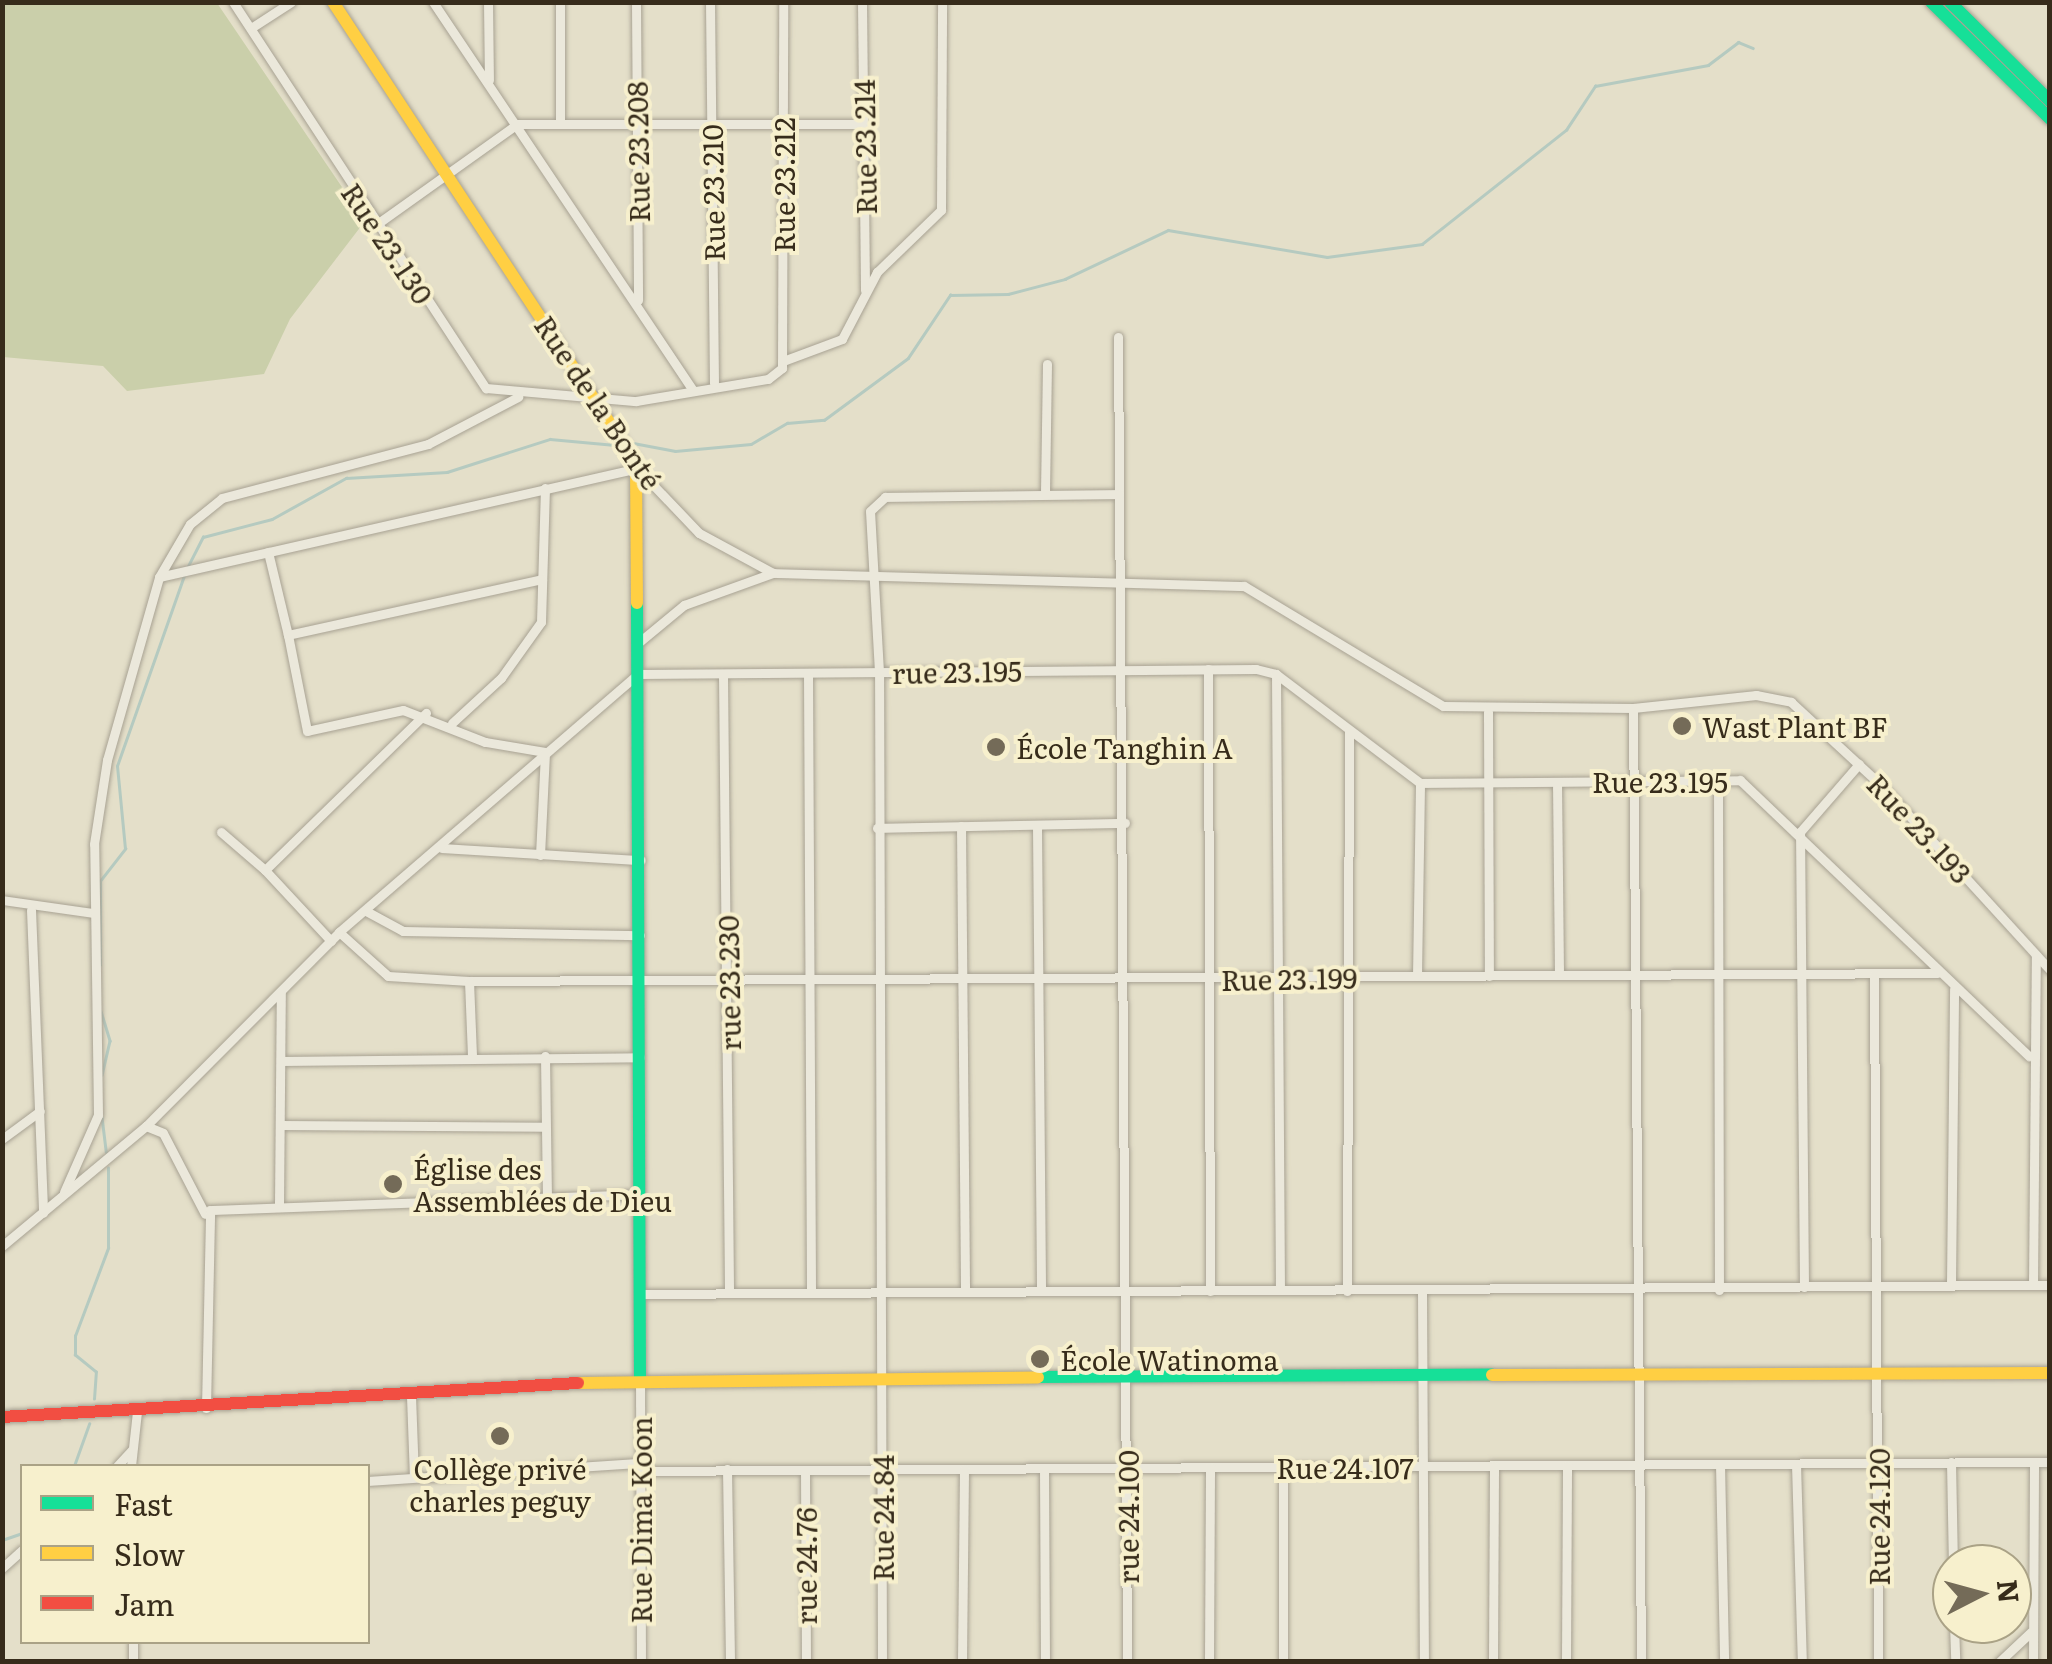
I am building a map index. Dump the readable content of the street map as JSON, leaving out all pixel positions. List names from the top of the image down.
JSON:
{
  "streets": {
    "street": [
      "Rue 23.214",
      "Rue 23.208",
      "Rue 23.212",
      "Rue 23.210",
      "Rue 23.130",
      "Rue de la Bonté",
      "rue 23.195",
      "Rue 23.195",
      "Rue 23.193",
      "Rue 23.199",
      "rue 23.230",
      "Rue 24.107",
      "rue 24.100",
      "Rue 24.120",
      "Rue 24.84",
      "Rue Dima Koon",
      "rue 24.76"
    ]
  },
  "crossings": [
    ["Rue 23.214", "Rue 23.130"],
    ["Rue 23.212", "Rue 23.130"],
    ["Rue 23.210", "Rue 23.130"],
    ["Rue 23.130", "Rue de la Bonté"],
    ["Rue de la Bonté", "Rue 23.193"],
    ["Rue de la Bonté", "rue 24.100"],
    ["Rue de la Bonté", "Rue 24.84"],
    ["rue 23.195", "rue 23.230"],
    ["rue 23.195", "rue 24.100"],
    ["rue 23.195", "Rue 24.84"],
    ["Rue 23.195", "Rue 23.199"],
    ["Rue 23.199", "rue 23.230"],
    ["Rue 23.199", "rue 24.100"],
    ["Rue 23.199", "Rue 24.120"],
    ["Rue 23.199", "Rue 24.84"],
    ["Rue 24.107", "rue 24.100"],
    ["Rue 24.107", "Rue 24.120"],
    ["Rue 24.107", "Rue 24.84"],
    ["Rue 24.107", "Rue Dima Koon"],
    ["Rue 24.107", "rue 24.76"]
  ],
  "places": [
    "Wast Plant BF",
    "École Tanghin A",
    "Église des Assemblées de Dieu",
    "École Watinoma",
    "Collège privé charles peguy"
  ],
  "legend": ["Fast", "Slow", "Jam"],
  "north": "right"
}
